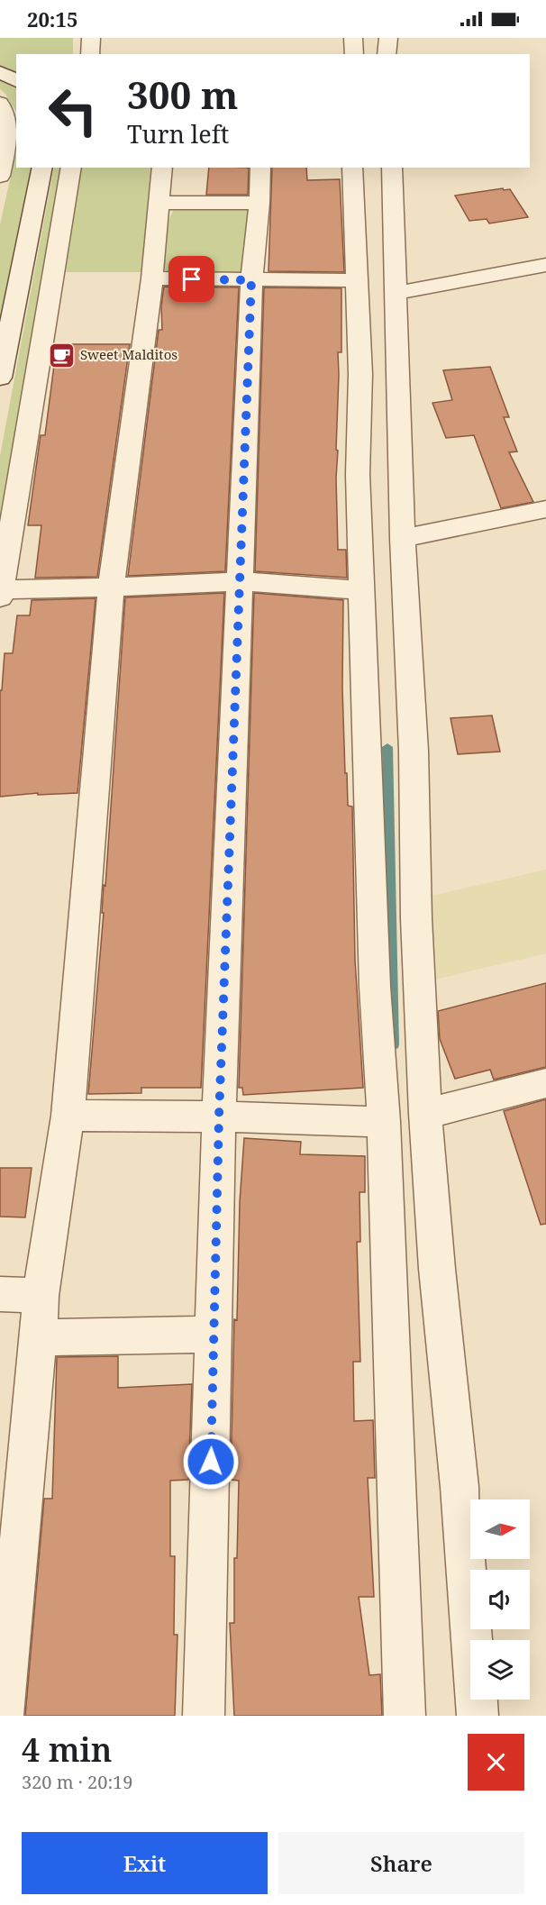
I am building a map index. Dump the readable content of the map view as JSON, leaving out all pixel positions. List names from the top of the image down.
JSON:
{
  "places": {
    "cafe": ["Sweet Malditos"]
  },
  "north": "right",
  "page": {
    "status": "20:15",
    "turn": ["300 m", "Turn left"],
    "heading": ["4 min", "320 m · 20:19"],
    "buttons": ["Exit", "Share"]
  }
}
